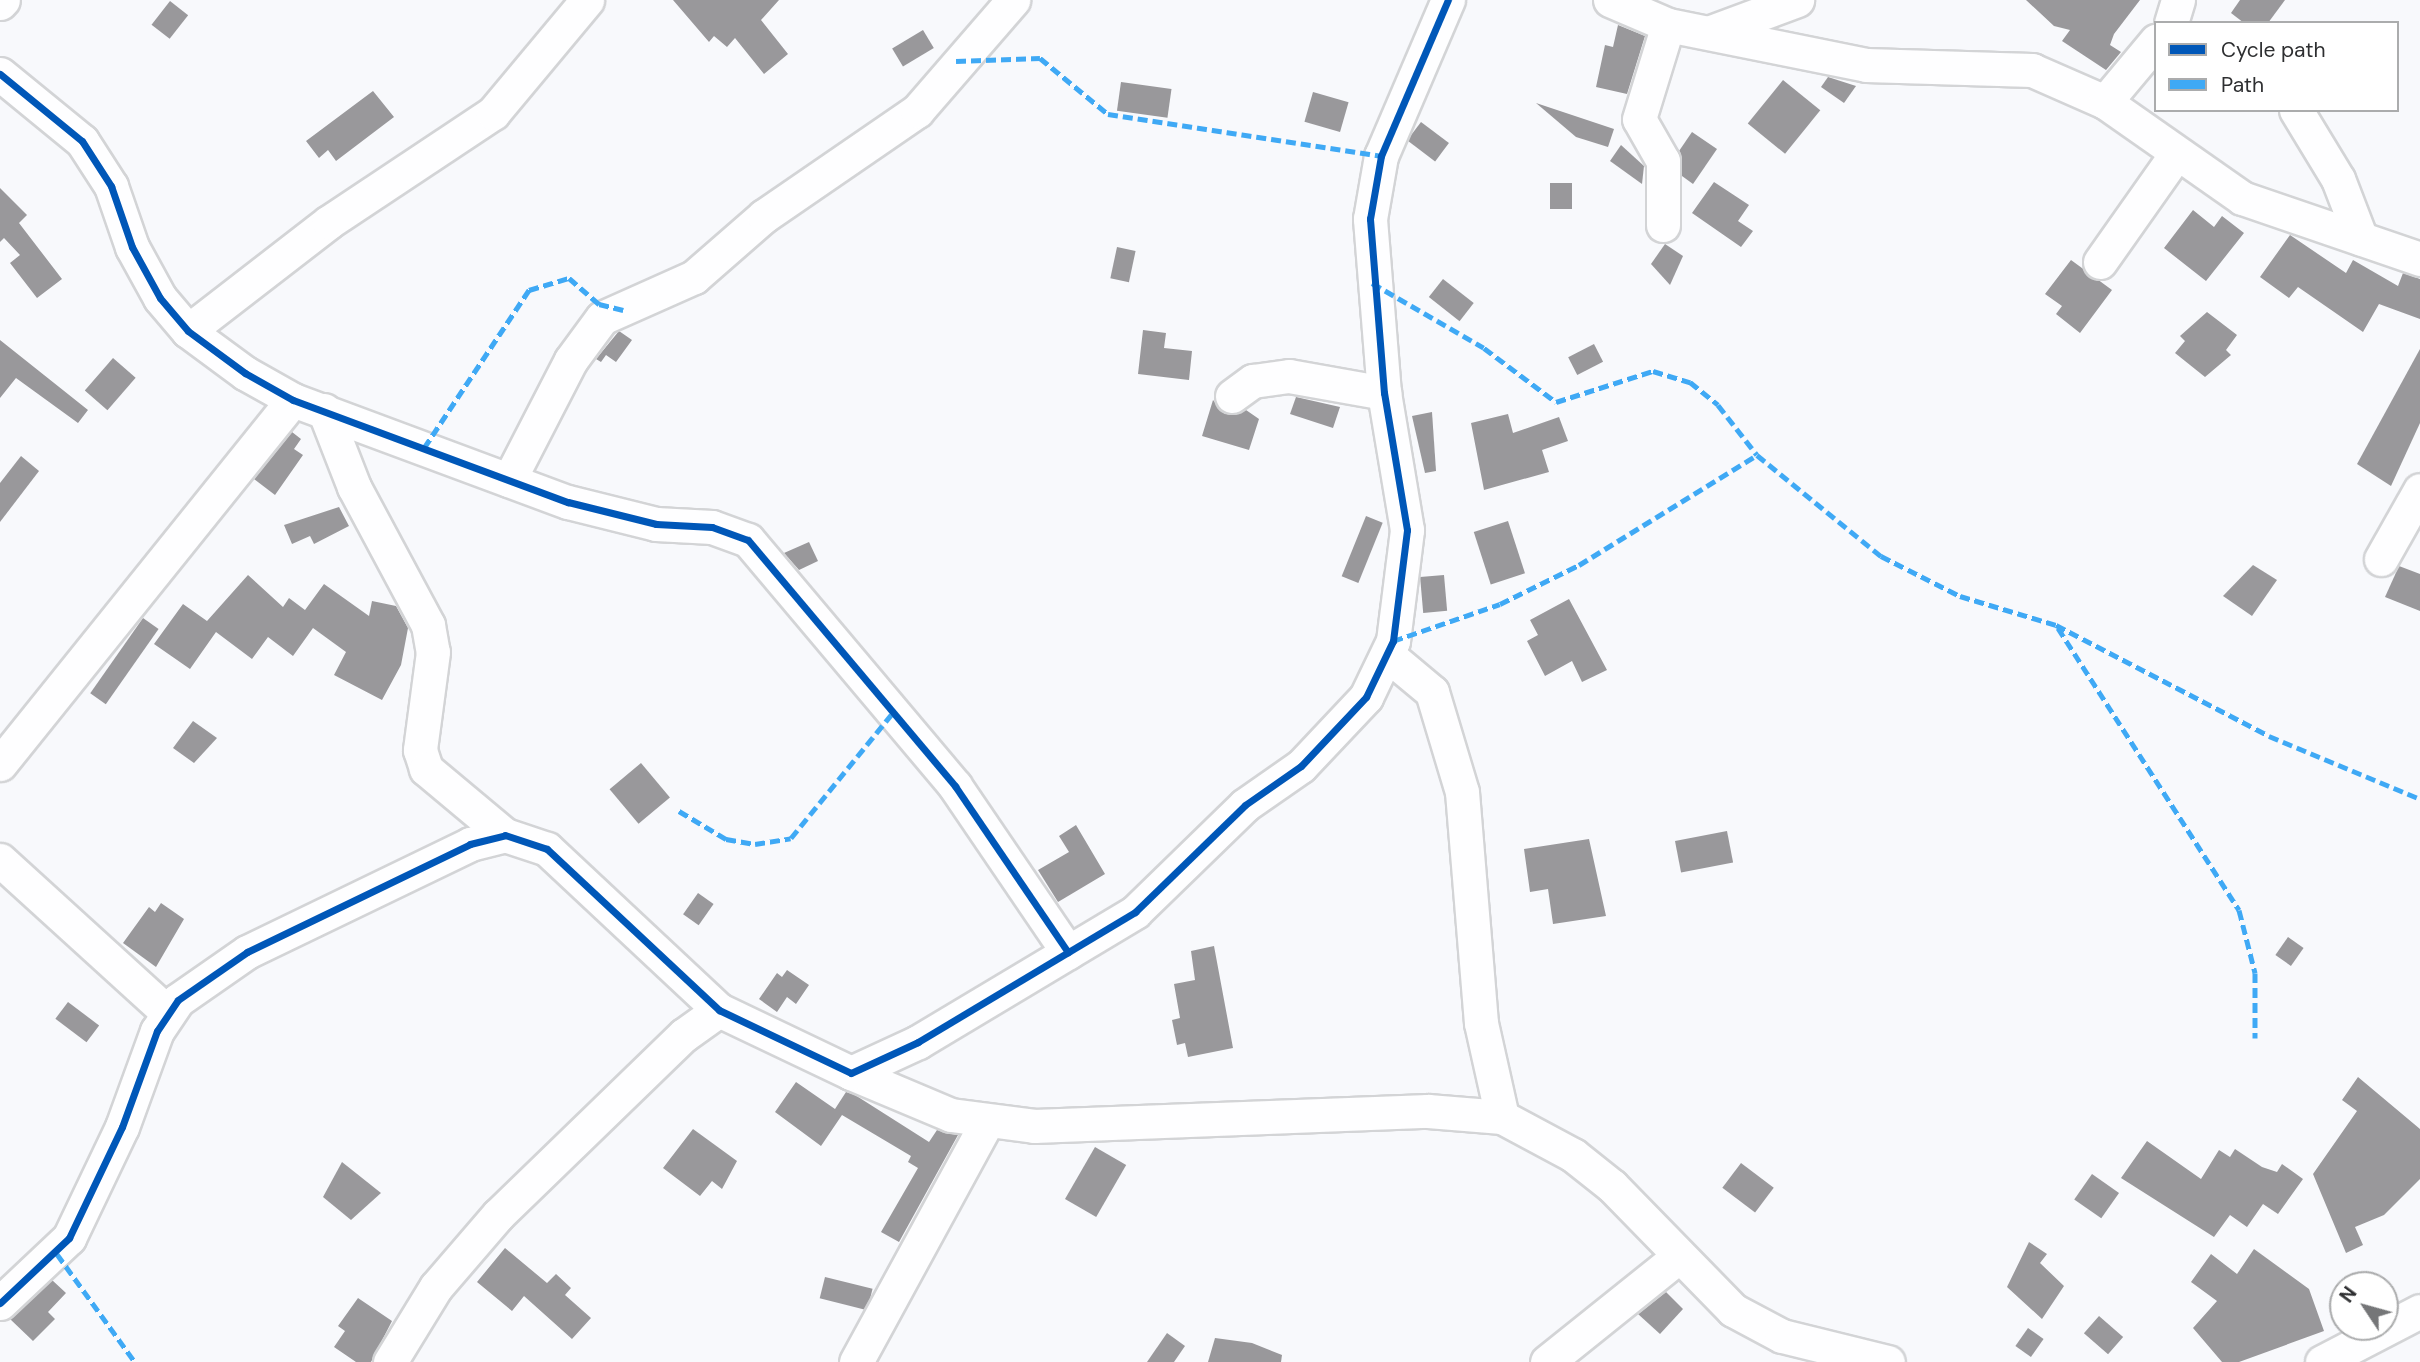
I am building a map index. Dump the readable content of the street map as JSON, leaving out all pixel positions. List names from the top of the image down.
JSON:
{
  "legend": ["Cycle path", "Path"],
  "north": "top left"
}
